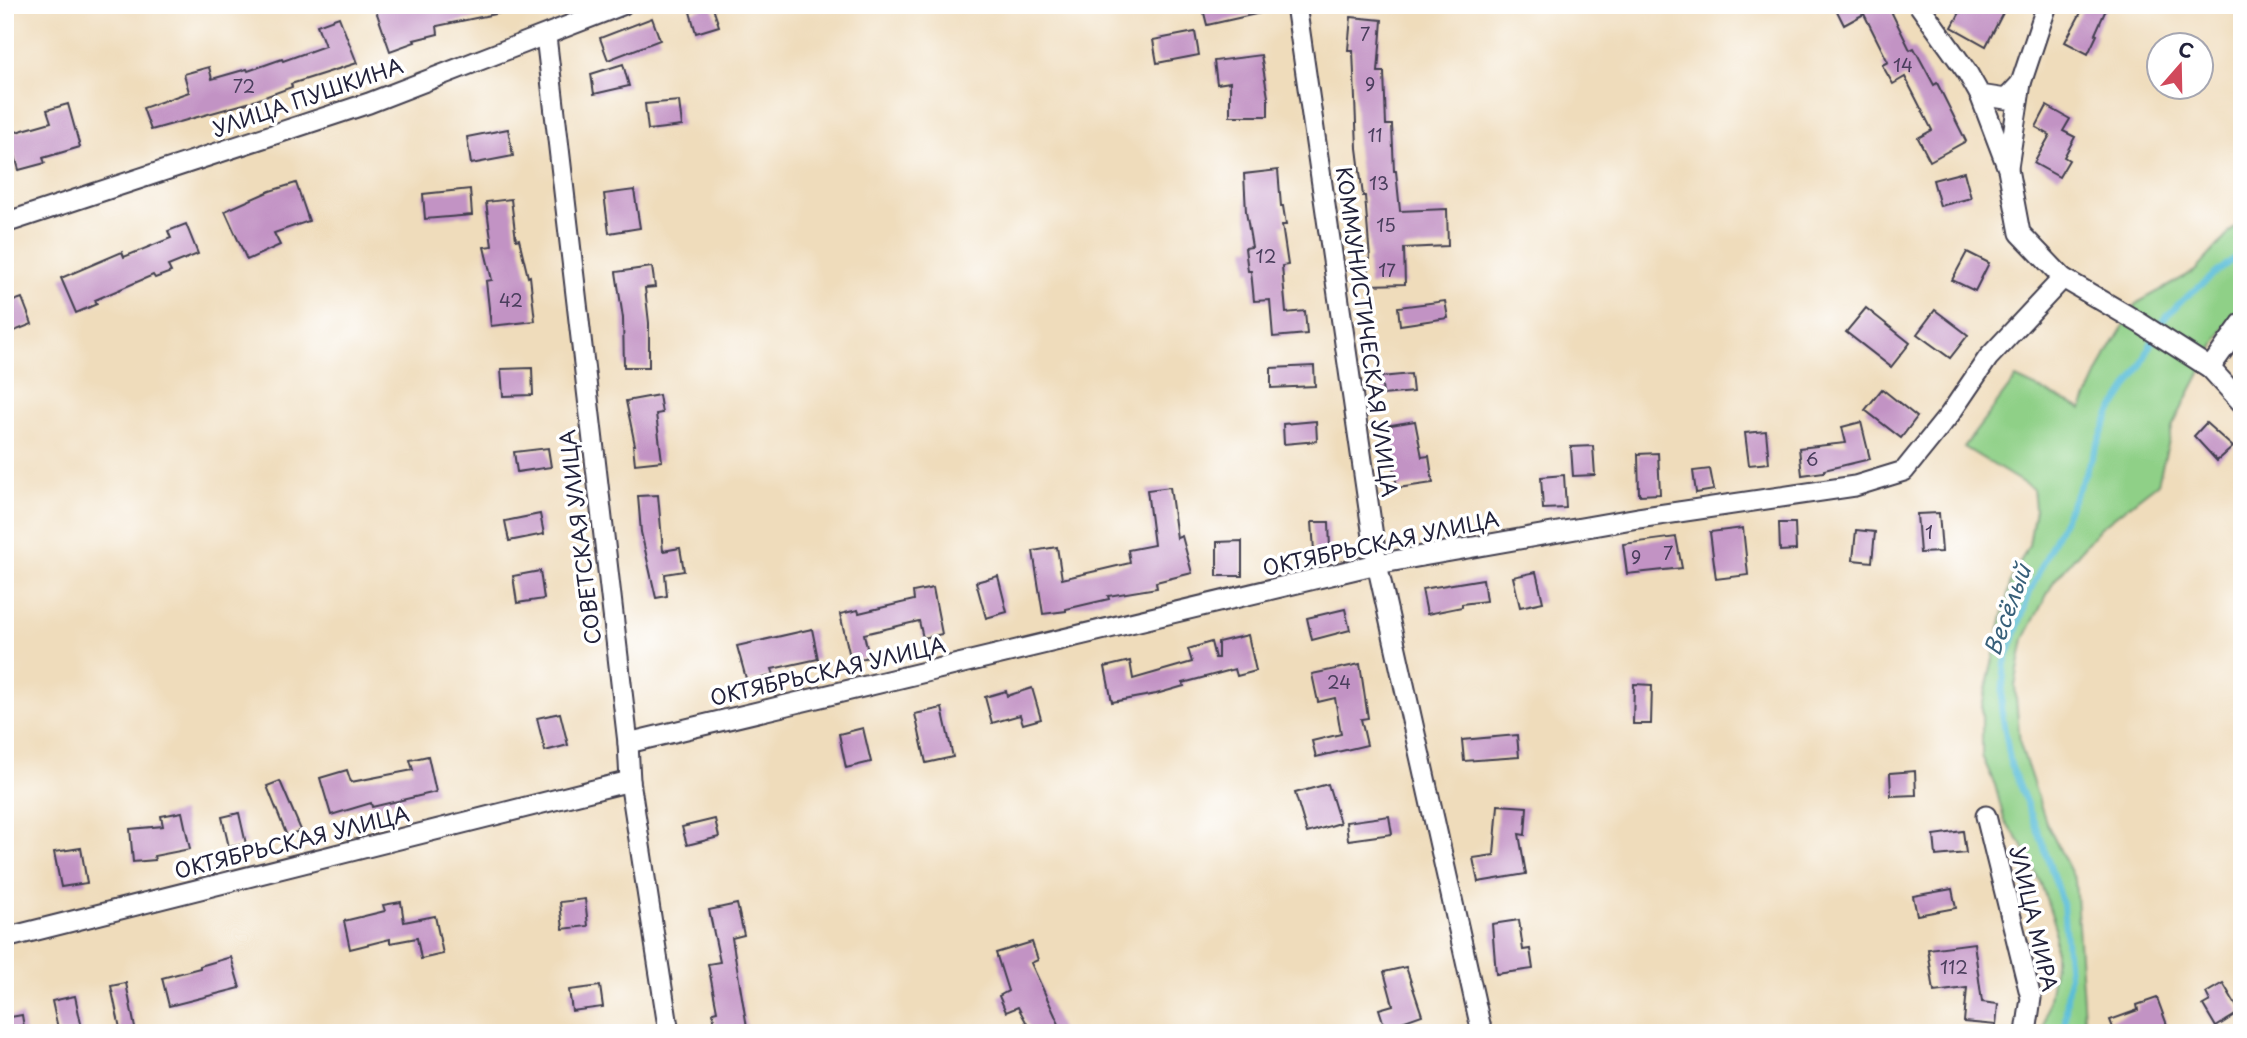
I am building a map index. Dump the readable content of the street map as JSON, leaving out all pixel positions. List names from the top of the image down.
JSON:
{
  "streets": {
    "street": [
      "УЛИЦА ПУШКИНА",
      "КОММУНИСТИЧЕСКАЯ УЛИЦА",
      "СОВЕТСКАЯ УЛИЦА",
      "ОКТЯБРЬСКАЯ УЛИЦА",
      "УЛИЦА МИРА"
    ]
  },
  "crossings": [
    ["УЛИЦА ПУШКИНА", "СОВЕТСКАЯ УЛИЦА"],
    ["КОММУНИСТИЧЕСКАЯ УЛИЦА", "ОКТЯБРЬСКАЯ УЛИЦА"],
    ["СОВЕТСКАЯ УЛИЦА", "ОКТЯБРЬСКАЯ УЛИЦА"]
  ],
  "water": ["Весёлый"],
  "house_numbers": [
    "7",
    "14",
    "9",
    "72",
    "11",
    "13",
    "15",
    "12",
    "17",
    "42",
    "6",
    "1",
    "7",
    "9",
    "24",
    "112"
  ],
  "north": "top"
}
